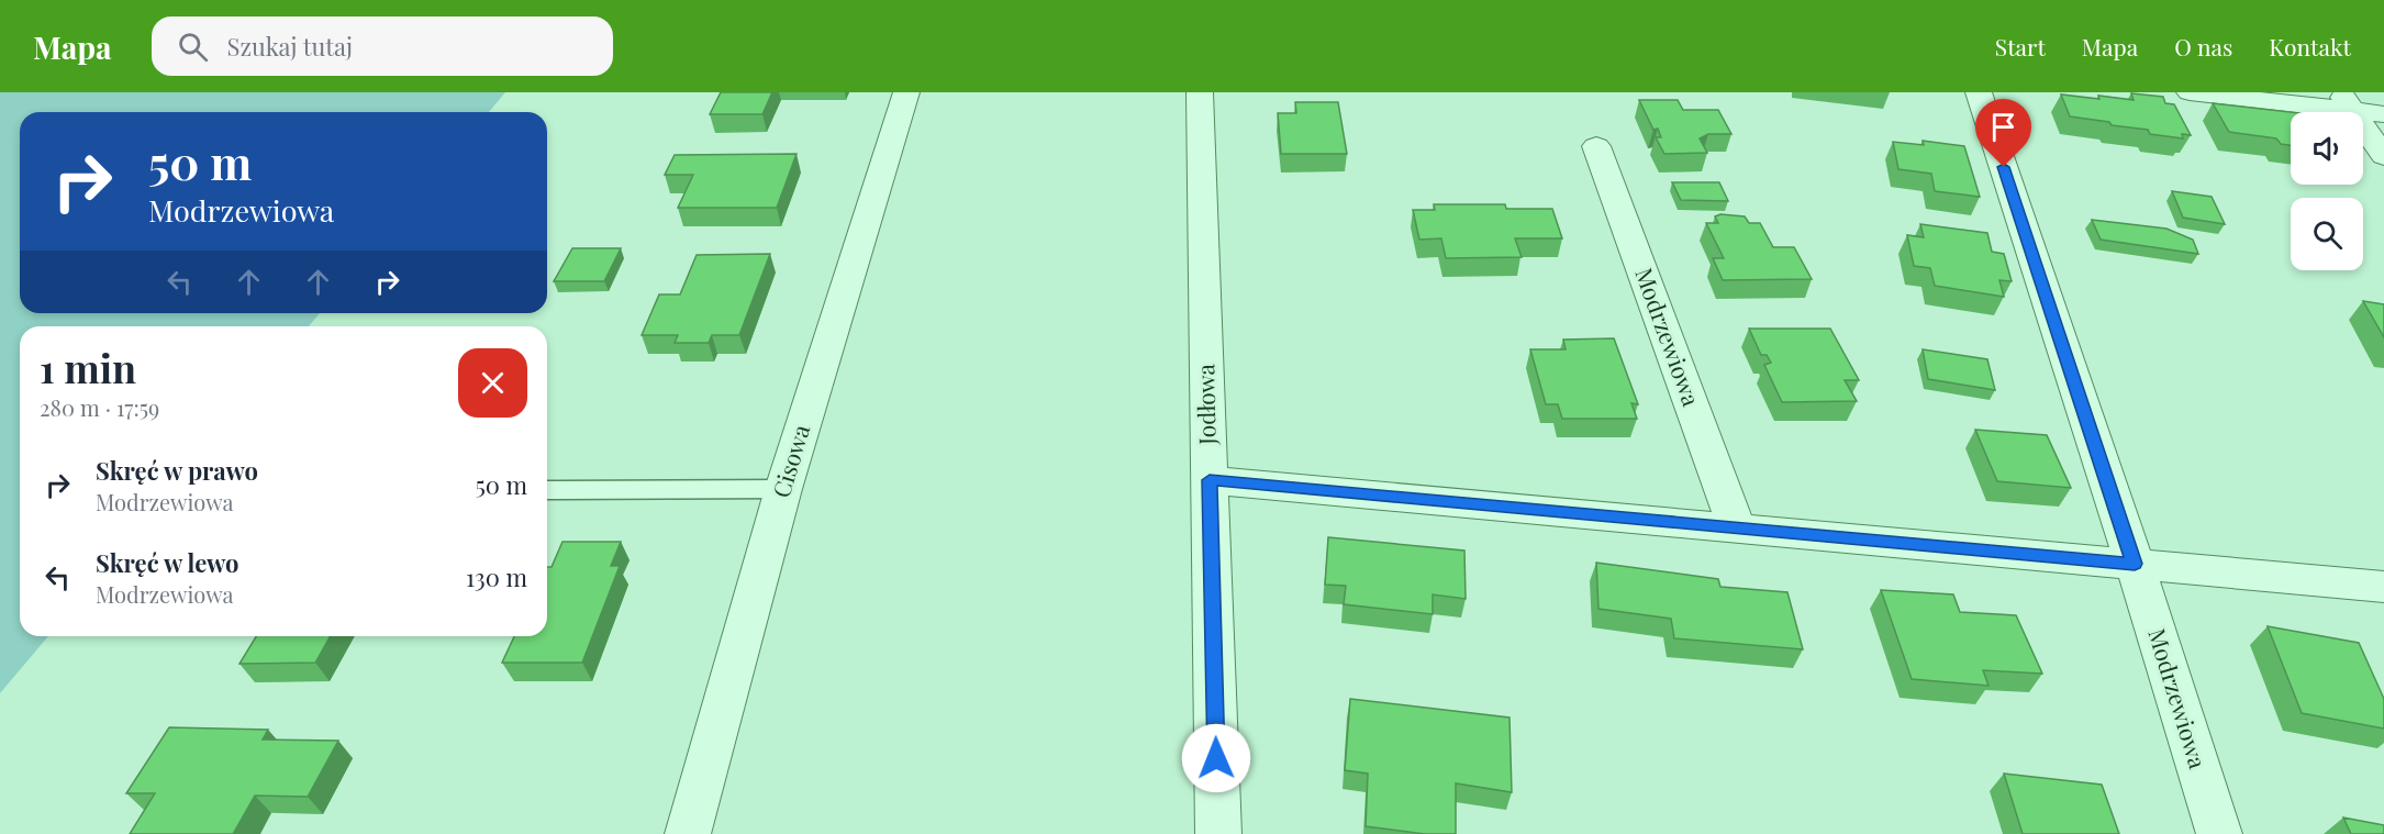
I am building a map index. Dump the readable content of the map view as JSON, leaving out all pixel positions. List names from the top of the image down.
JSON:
{
  "streets": {
    "street": ["Modrzewiowa", "Jodłowa", "Cisowa"]
  },
  "page": {
    "header": "Mapa",
    "search": "Szukaj tutaj",
    "nav": [
      "Start",
      "Mapa",
      "O nas",
      "Kontakt"
    ],
    "turn": ["50 m", "Modrzewiowa"],
    "heading": ["1 min", "280 m · 17:59"],
    "list": [
      {
        "name": "Skręć w prawo",
        "note": "Modrzewiowa",
        "value": "50 m"
      },
      {
        "name": "Skręć w lewo",
        "note": "Modrzewiowa",
        "value": "130 m"
      }
    ]
  }
}
